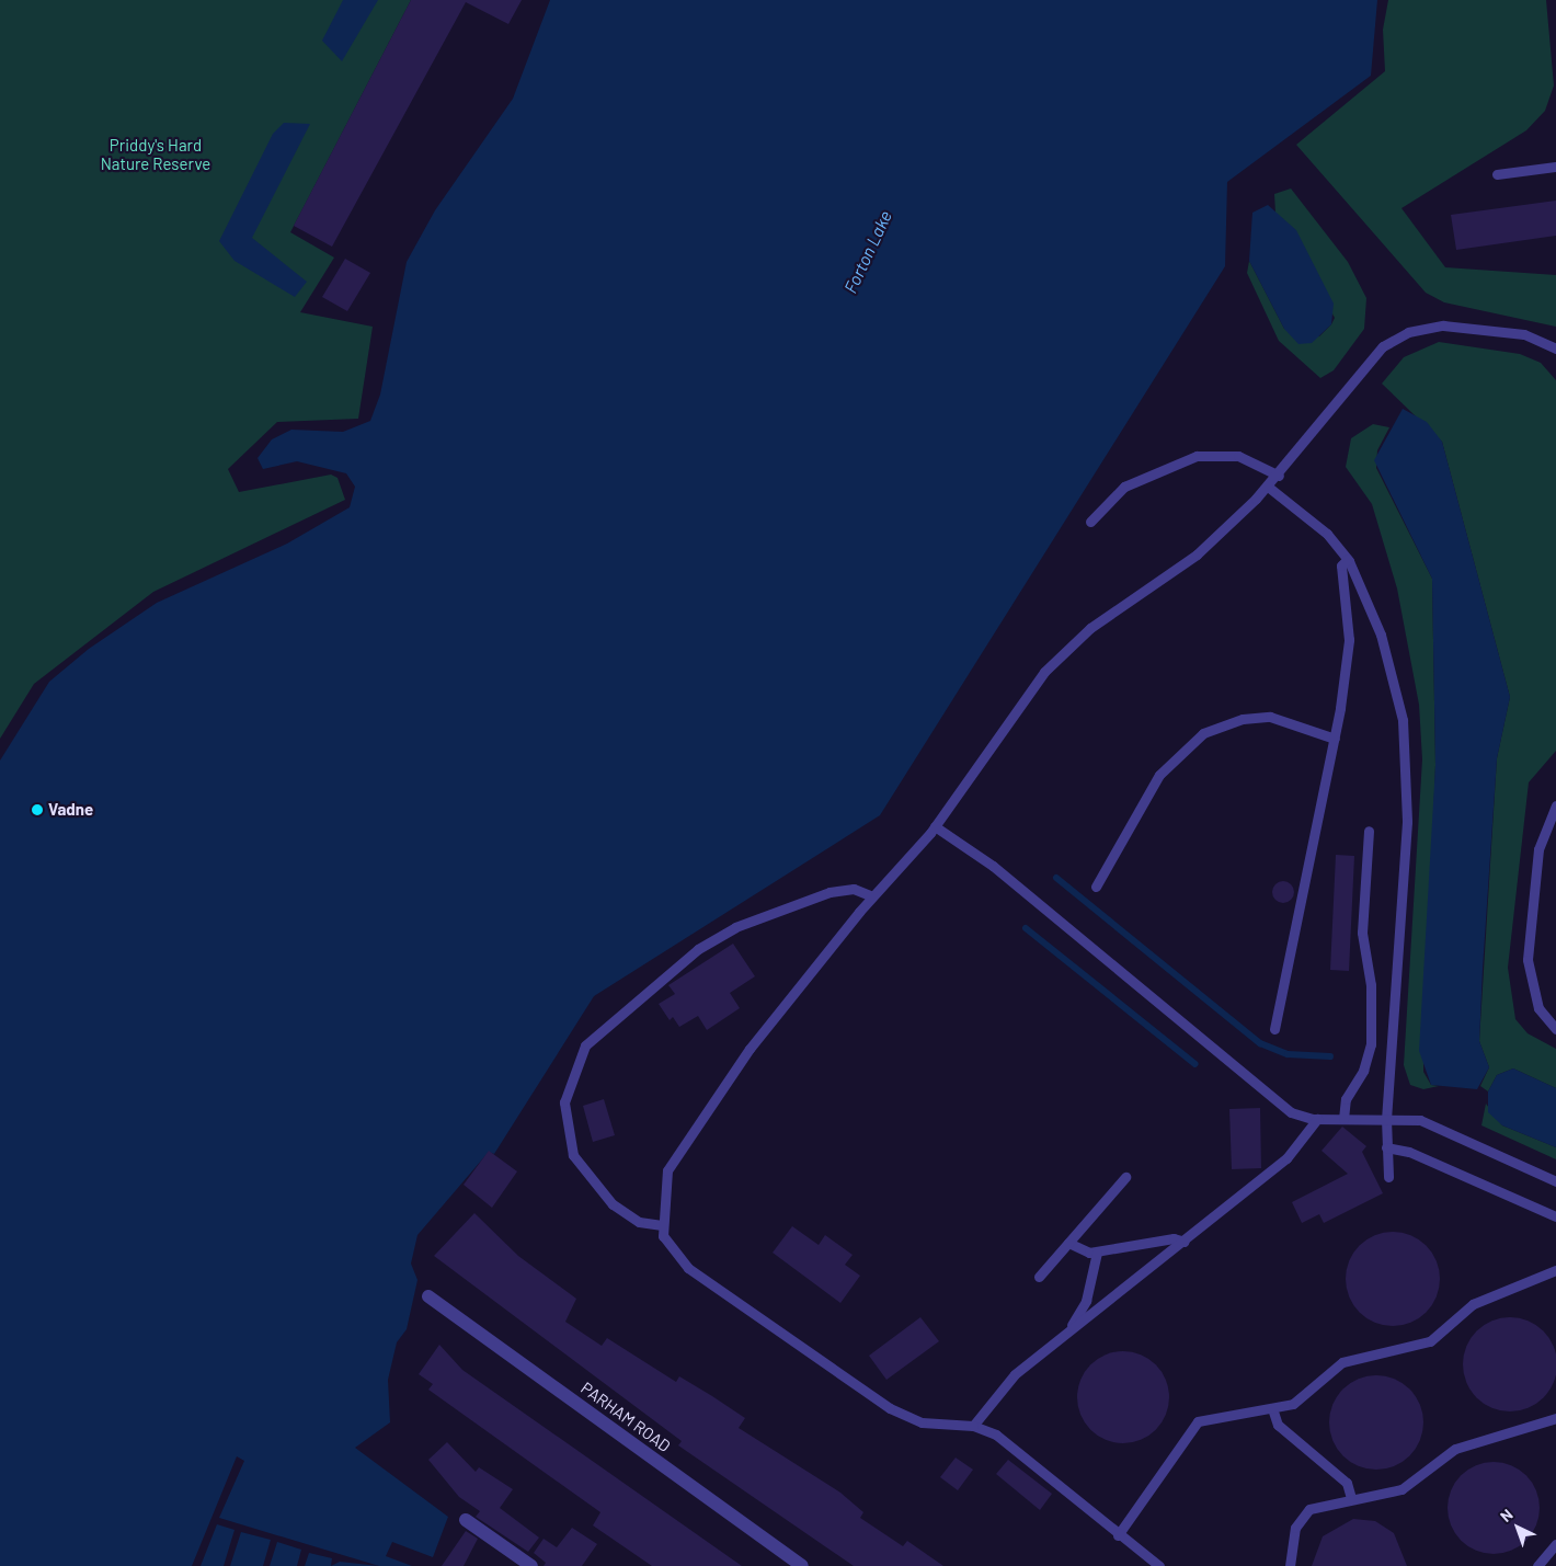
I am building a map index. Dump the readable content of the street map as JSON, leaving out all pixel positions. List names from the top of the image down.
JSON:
{
  "streets": {
    "street": ["PARHAM ROAD"]
  },
  "water": ["Forton Lake"],
  "parks": ["Priddy's Hard Nature Reserve"],
  "places": ["Vadne"],
  "north": "top left"
}
